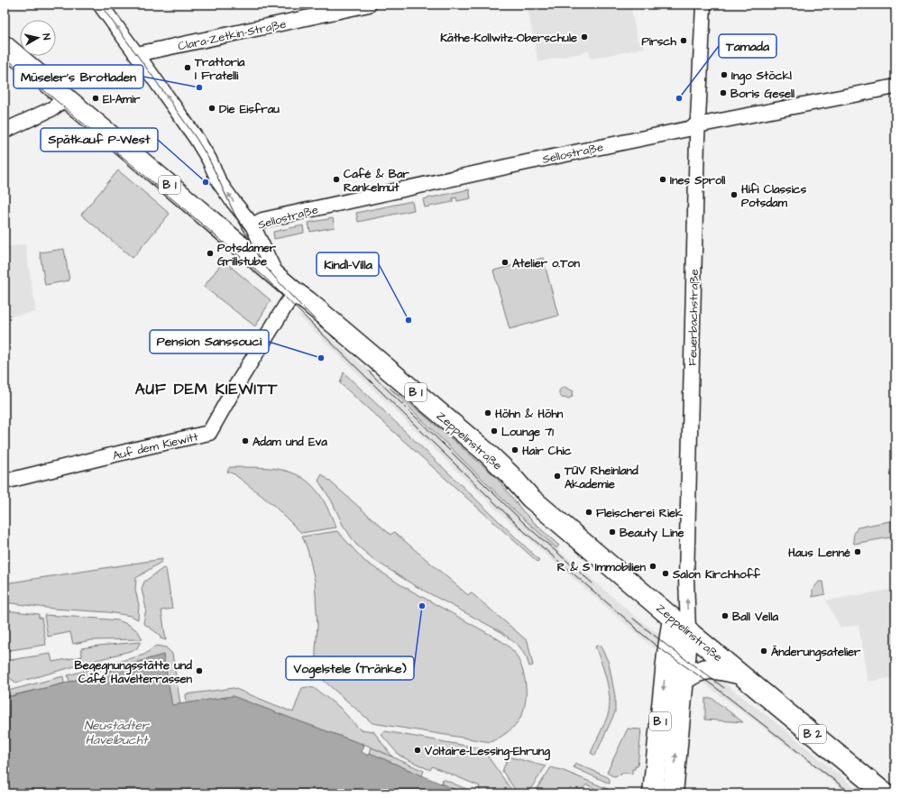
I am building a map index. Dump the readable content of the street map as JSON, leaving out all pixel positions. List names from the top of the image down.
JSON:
{
  "streets": {
    "main road": ["B 1", "Zeppelinstraße", "B 2"],
    "street": [
      "Clara-Zetkin-Straße",
      "Sellostraße",
      "Feuerbachstraße",
      "Auf dem Kiewitt"
    ]
  },
  "crossings": [
    ["Sellostraße", "Feuerbachstraße"],
    ["B 1", "Feuerbachstraße"],
    ["B 1", "Zeppelinstraße"],
    ["B 1", "B 2"],
    ["Feuerbachstraße", "Zeppelinstraße"],
    ["Zeppelinstraße", "Auf dem Kiewitt"],
    ["Zeppelinstraße", "B 2"]
  ],
  "one_way": ["Feuerbachstraße"],
  "districts": ["AUF DEM KIEWITT"],
  "water": ["Neustädter Havelbucht"],
  "places": [
    "Käthe-Kollwitz-Oberschule",
    "Pirsch",
    "Trattoria I Fratelli",
    "Ingo Stöckl",
    "Müseler's Brotladen",
    "Boris Gesell",
    "El-Amir",
    "Tamada",
    "Die Eisfrau",
    "Café & Bar Rankelmut",
    "Ines Sproll",
    "Spätkauf P-West",
    "Hifi Classics Potsdam",
    "Potsdamer Grillstube",
    "Atelier o.Ton",
    "Kindl-Villa",
    "Pension Sanssouci",
    "Höhn & Höhn",
    "Lounge 71",
    "Adam und Eva",
    "Hair Chic",
    "TÜV Rheinland Akademie",
    "Fleischerei Riek",
    "Beauty Line",
    "Haus Lenné",
    "R & S Immobilien",
    "Salon Kirchhoff",
    "Vogelstele (Tränke)",
    "Ball Vella",
    "Änderungsatelier",
    "Begegnungsstätte und Café Havelterrassen",
    "Voltaire-Lessing-Ehrung"
  ],
  "north": "right"
}
